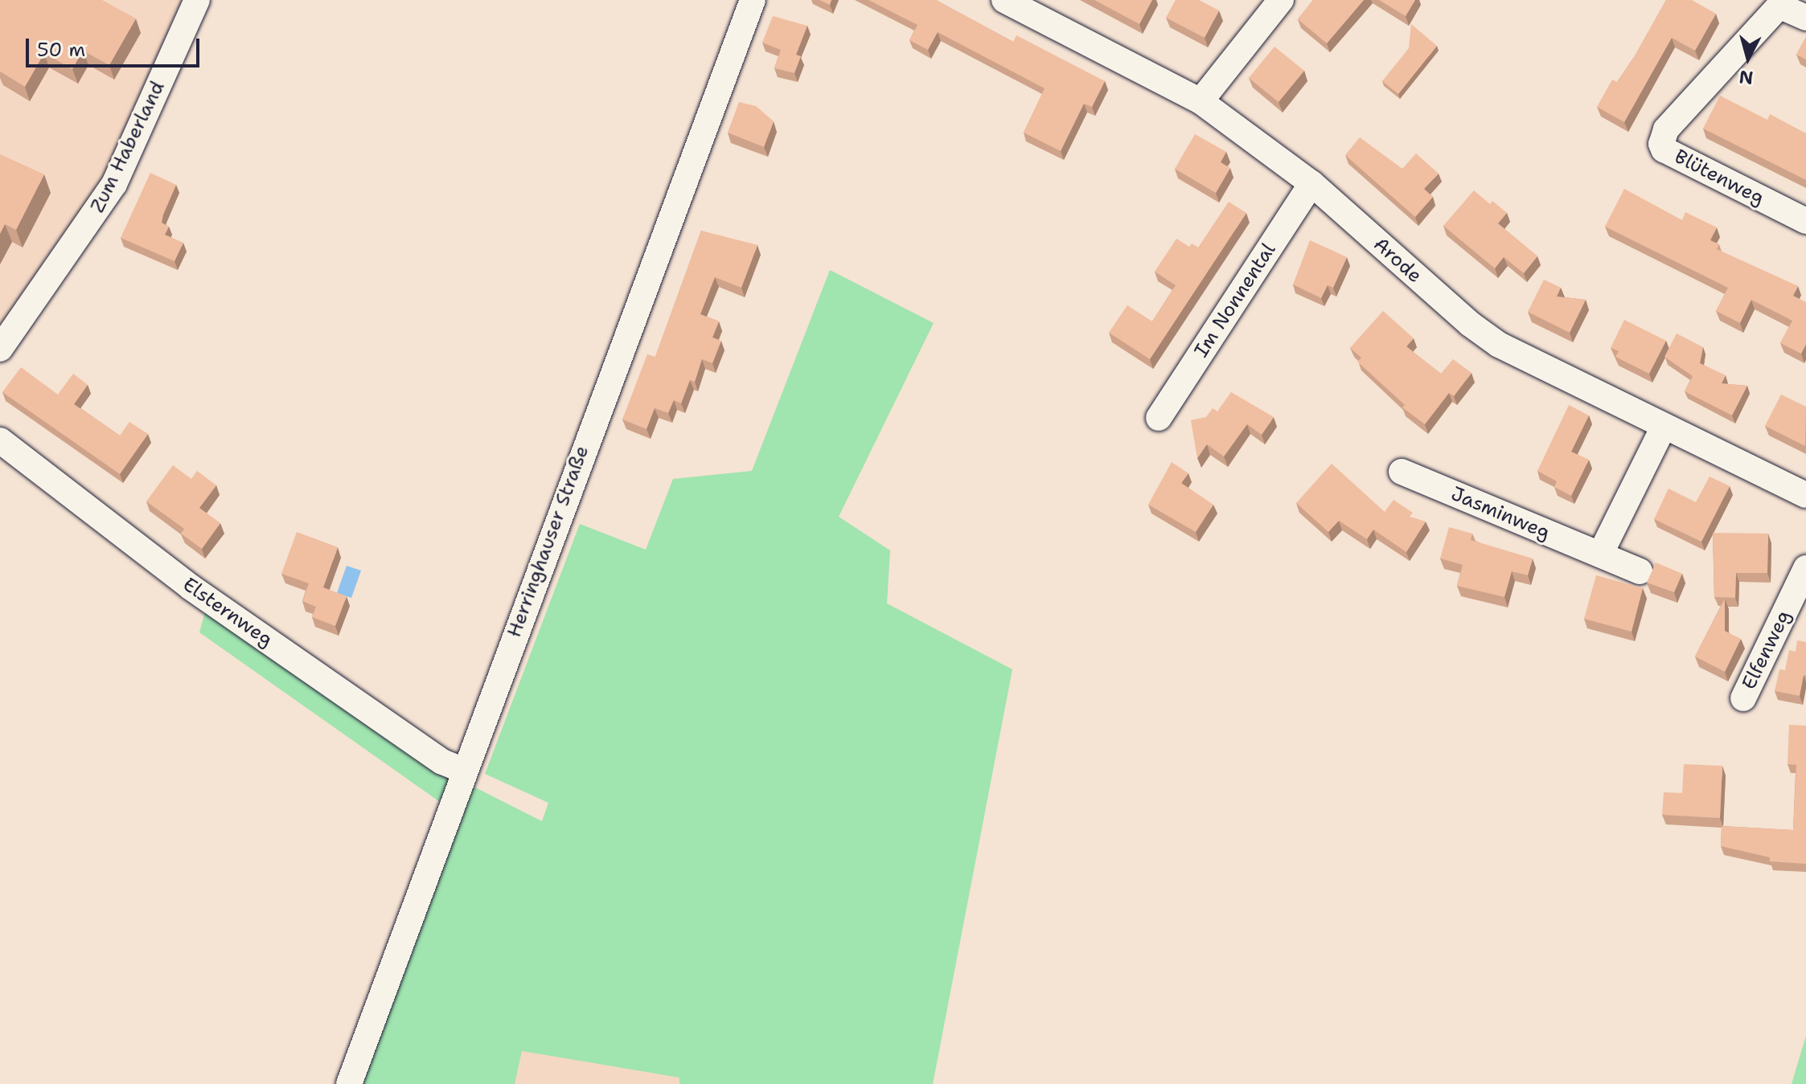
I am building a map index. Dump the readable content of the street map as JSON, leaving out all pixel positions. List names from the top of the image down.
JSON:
{
  "streets": {
    "street": [
      "Zum Haberland",
      "Blütenweg",
      "Arode",
      "Im Nonnental",
      "Jasminweg",
      "Herringhauser Straße",
      "Elsternweg",
      "Elfenweg"
    ]
  },
  "crossings": [
    ["Arode", "Im Nonnental"],
    ["Herringhauser Straße", "Elsternweg"]
  ],
  "scale_bar": "50 m",
  "north": "bottom"
}
